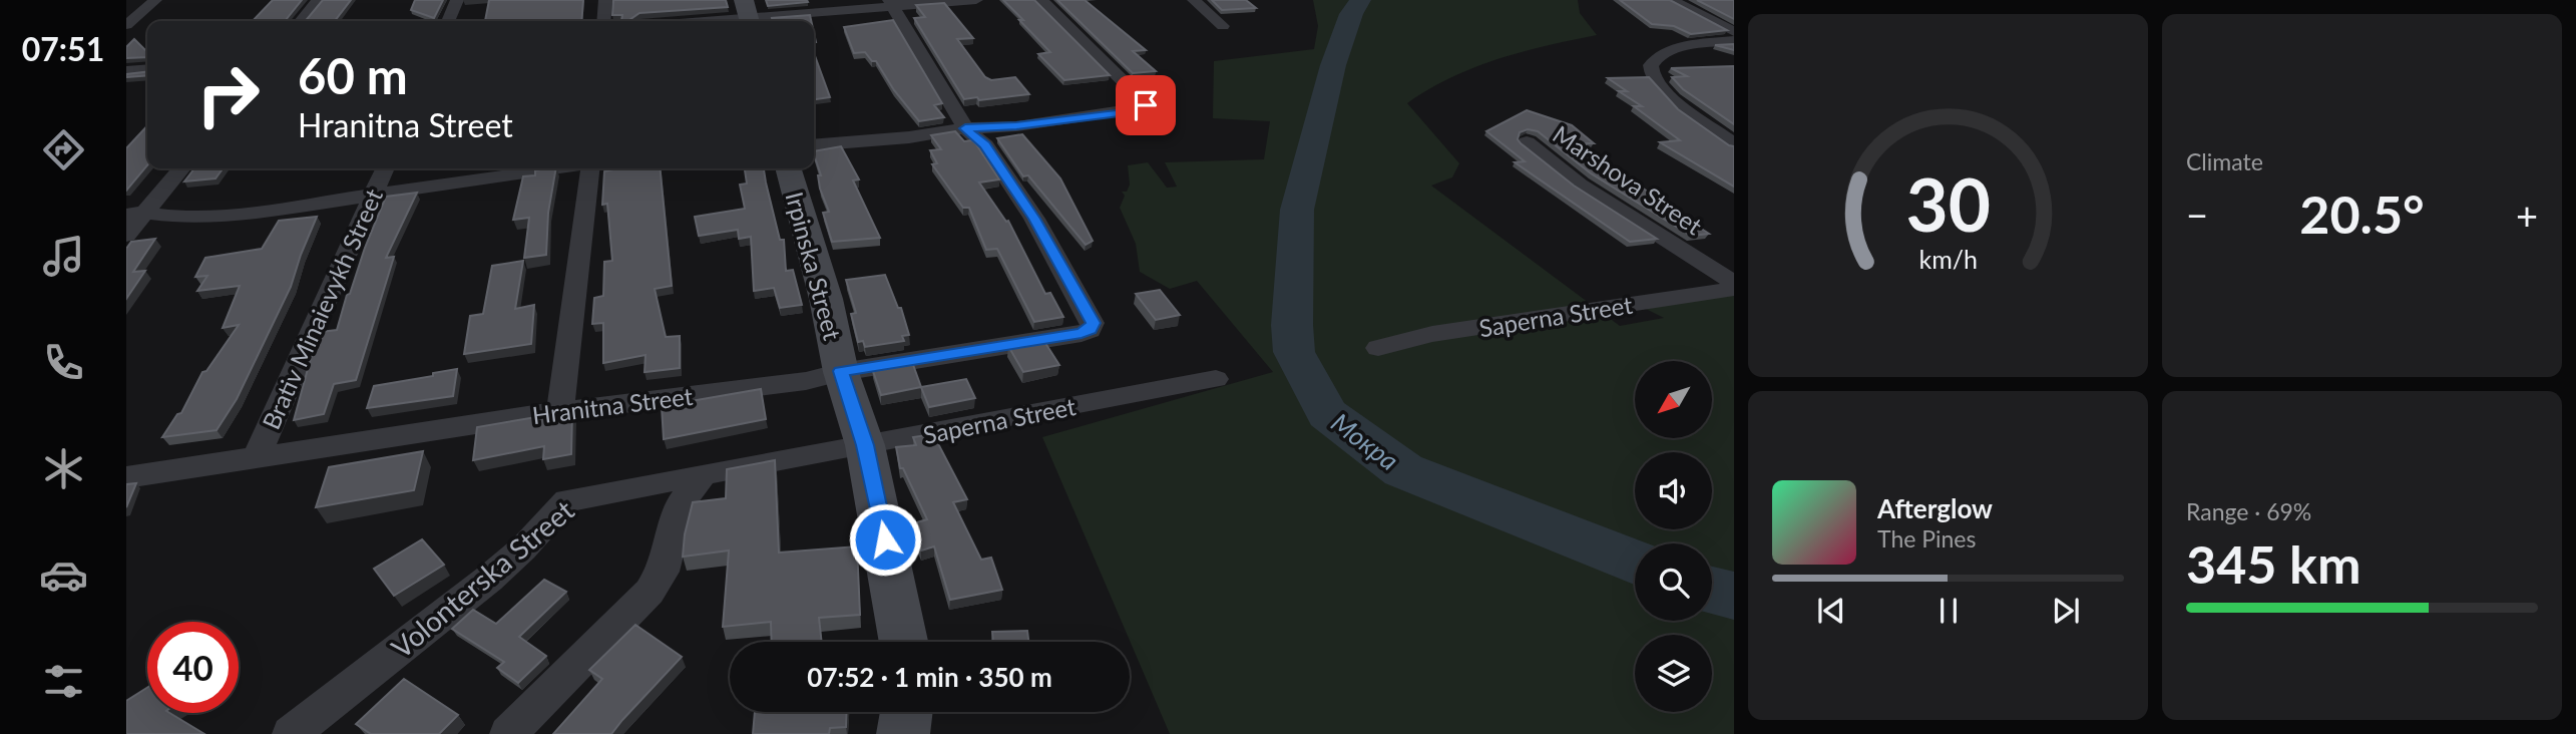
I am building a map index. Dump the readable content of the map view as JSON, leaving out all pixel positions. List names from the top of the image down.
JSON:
{
  "streets": {
    "street": [
      "Marshova Street",
      "Irpinska Street",
      "Brativ Minaievykh Street",
      "Saperna Street",
      "Hranitna Street",
      "Volonterska Street"
    ]
  },
  "crossings": [
    ["Irpinska Street", "Saperna Street"],
    ["Irpinska Street", "Hranitna Street"],
    ["Brativ Minaievykh Street", "Hranitna Street"],
    ["Saperna Street", "Volonterska Street"]
  ],
  "water": ["Мокра"],
  "north": "bottom left",
  "page": {
    "tabs": "07:51",
    "tile": [
      "Climate",
      ["Range · 69%", "345 km"]
    ],
    "turn": ["60 m", "Hranitna Street"],
    "heat": ["−", "20.5°", "+"],
    "song": ["Afterglow", "The Pines"],
    "limit": "40",
    "trip": "07:52 · 1 min · 350 m",
    "gauge": ["30", "km/h"]
  }
}
